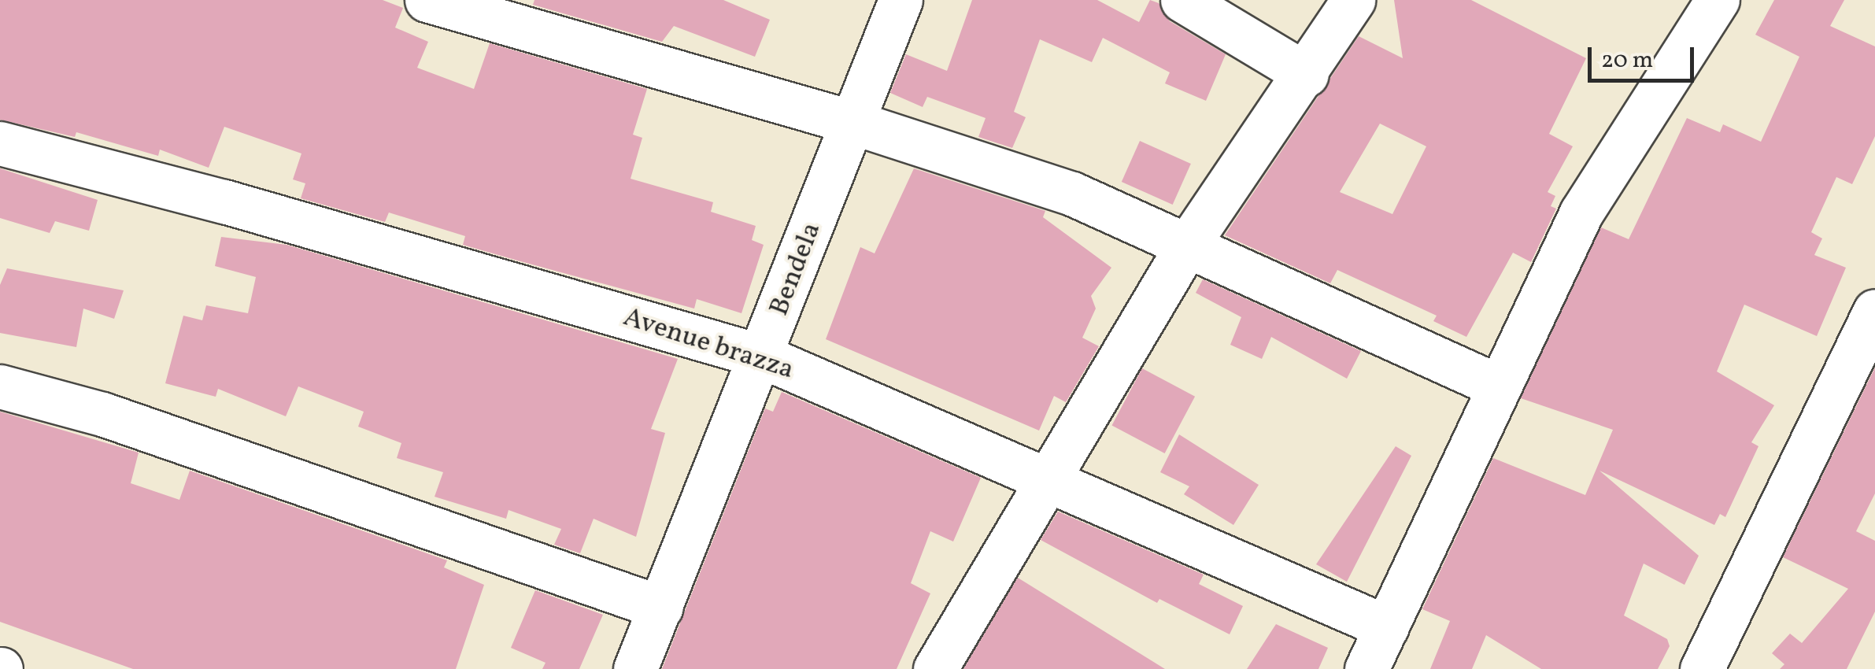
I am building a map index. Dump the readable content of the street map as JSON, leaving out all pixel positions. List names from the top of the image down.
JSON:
{
  "streets": {
    "street": ["Bendela", "Avenue brazza"]
  },
  "crossings": [
    ["Bendela", "Avenue brazza"]
  ],
  "scale_bar": "20 m"
}
